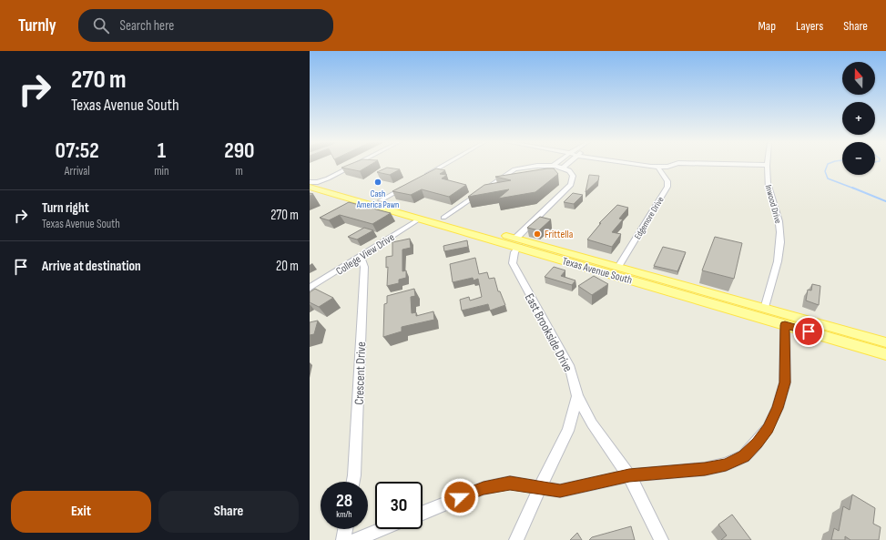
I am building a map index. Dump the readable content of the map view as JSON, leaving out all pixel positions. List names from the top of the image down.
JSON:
{
  "streets": {
    "main road": ["Texas Avenue South"],
    "street": [
      "Inwood Drive",
      "Edgemore Drive",
      "College View Drive",
      "East Brookside Drive",
      "Crescent Drive"
    ]
  },
  "crossings": [
    ["Inwood Drive", "Texas Avenue South"],
    ["Edgemore Drive", "Texas Avenue South"],
    ["College View Drive", "Texas Avenue South"],
    ["College View Drive", "Crescent Drive"],
    ["Texas Avenue South", "East Brookside Drive"]
  ],
  "places": ["Cash America Pawn", "Frittella"],
  "north": "top",
  "page": {
    "header": "Turnly",
    "search": "Search here",
    "nav": ["Map", "Layers", "Share"],
    "turn": ["270 m", "Texas Avenue South"],
    "map_buttons": ["+", "−"],
    "eta": [
      "07:52",
      "Arrival",
      "1",
      "min",
      "290",
      "m"
    ],
    "list": [
      {
        "name": "Turn right",
        "note": "Texas Avenue South",
        "value": "270 m"
      },
      {
        "name": "Arrive at destination",
        "value": "20 m"
      }
    ],
    "speed": "28 km/h",
    "limit": "30",
    "buttons": ["Exit", "Share"]
  }
}
